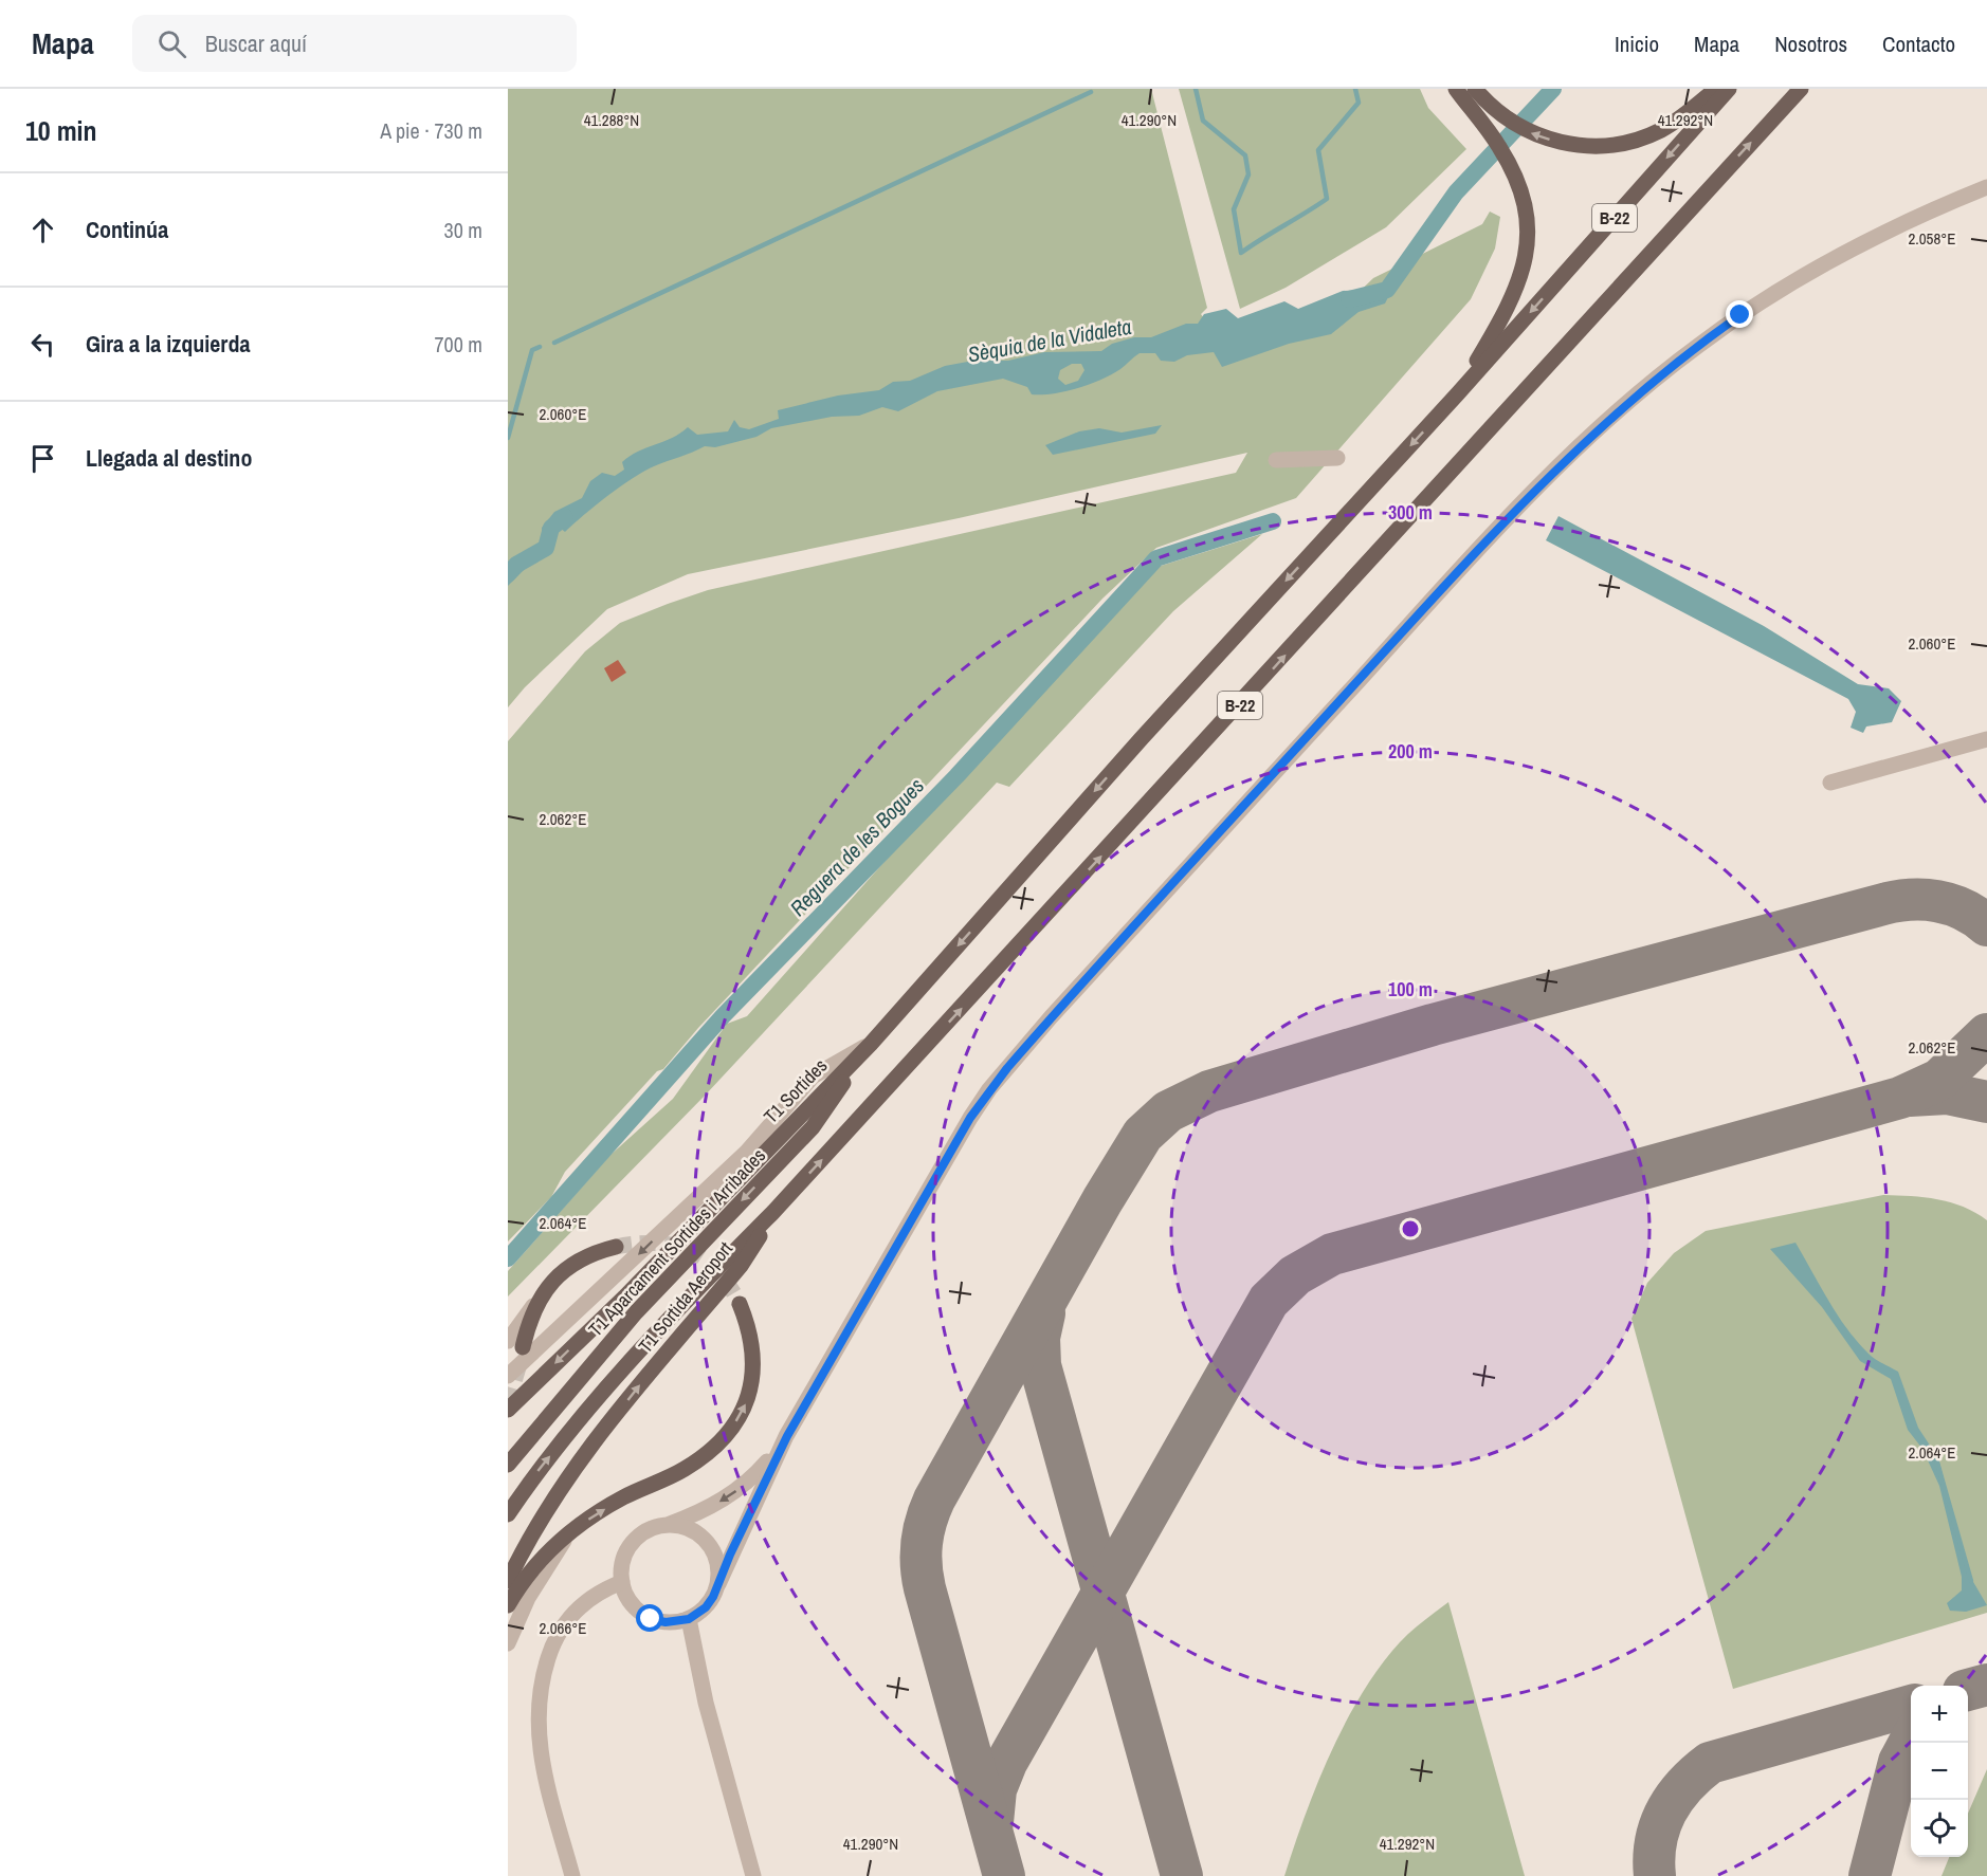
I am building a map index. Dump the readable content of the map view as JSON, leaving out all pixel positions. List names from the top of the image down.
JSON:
{
  "streets": {
    "main road": [
      "B-22",
      "T1 Sortides",
      "T1 Aparcament Sortides i Arribades",
      "T1 Sortida Aeroport"
    ]
  },
  "crossings": [
    ["B-22", "T1 Sortides"],
    ["B-22", "T1 Aparcament Sortides i Arribades"],
    ["B-22", "T1 Sortida Aeroport"],
    ["T1 Sortides", "T1 Aparcament Sortides i Arribades"]
  ],
  "one_way": ["T1 Sortida Aeroport"],
  "water": ["Sèquia de la Vidaleta", "Reguera de les Bogues"],
  "page": {
    "header": "Mapa",
    "search": "Buscar aquí",
    "nav": [
      "Inicio",
      "Mapa",
      "Nosotros",
      "Contacto"
    ],
    "heading": ["10 min", "A pie · 730 m"],
    "list": [
      ["Continúa", "30 m"],
      ["Gira a la izquierda", "700 m"],
      "Llegada al destino"
    ],
    "map_buttons": ["+", "−"]
  },
  "coordinates": [
    "41.288°N",
    "41.290°N",
    "41.292°N",
    "2.058°E",
    "2.060°E",
    "2.062°E",
    "2.064°E",
    "2.066°E"
  ],
  "rings": ["300 m", "200 m", "100 m"]
}
